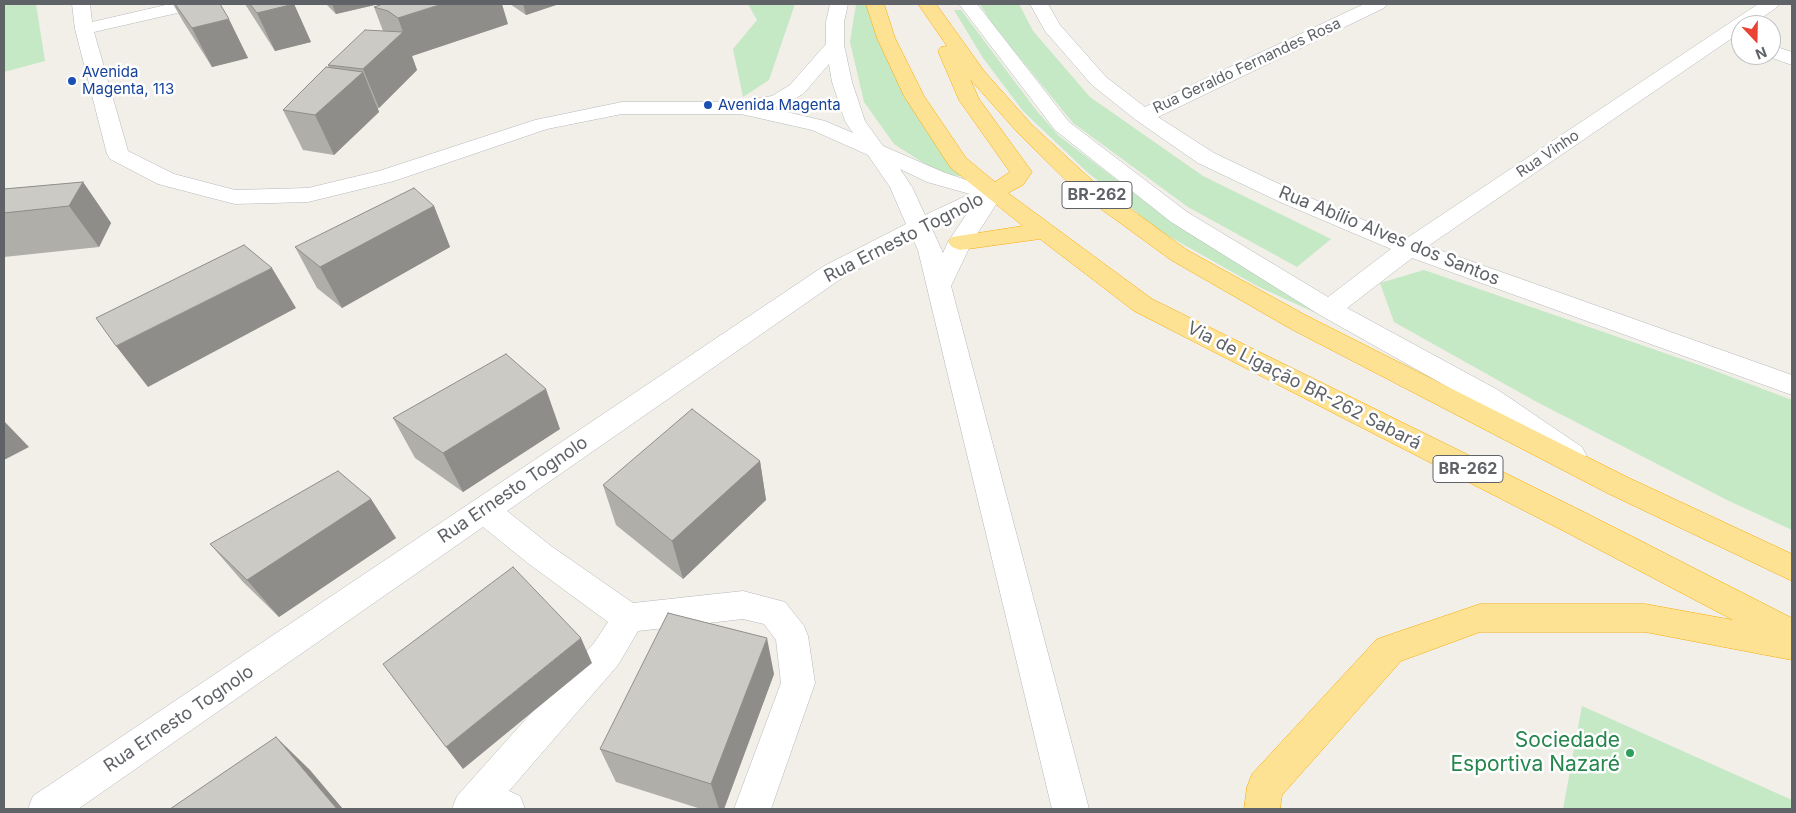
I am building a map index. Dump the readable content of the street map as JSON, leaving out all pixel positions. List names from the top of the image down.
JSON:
{
  "streets": {
    "highway": ["BR-262", "Via de Ligação BR-262 Sabará"],
    "street": [
      "Rua Geraldo Fernandes Rosa",
      "Rua Vinho",
      "Rua Abílio Alves dos Santos",
      "Rua Ernesto Tognolo"
    ]
  },
  "crossings": [
    ["Rua Geraldo Fernandes Rosa", "Rua Abílio Alves dos Santos"],
    ["Rua Vinho", "Rua Abílio Alves dos Santos"],
    ["Rua Ernesto Tognolo", "Via de Ligação BR-262 Sabará"]
  ],
  "places": ["Avenida Magenta, 113", "Avenida Magenta", "Sociedade Esportiva Nazaré"],
  "north": "bottom"
}
